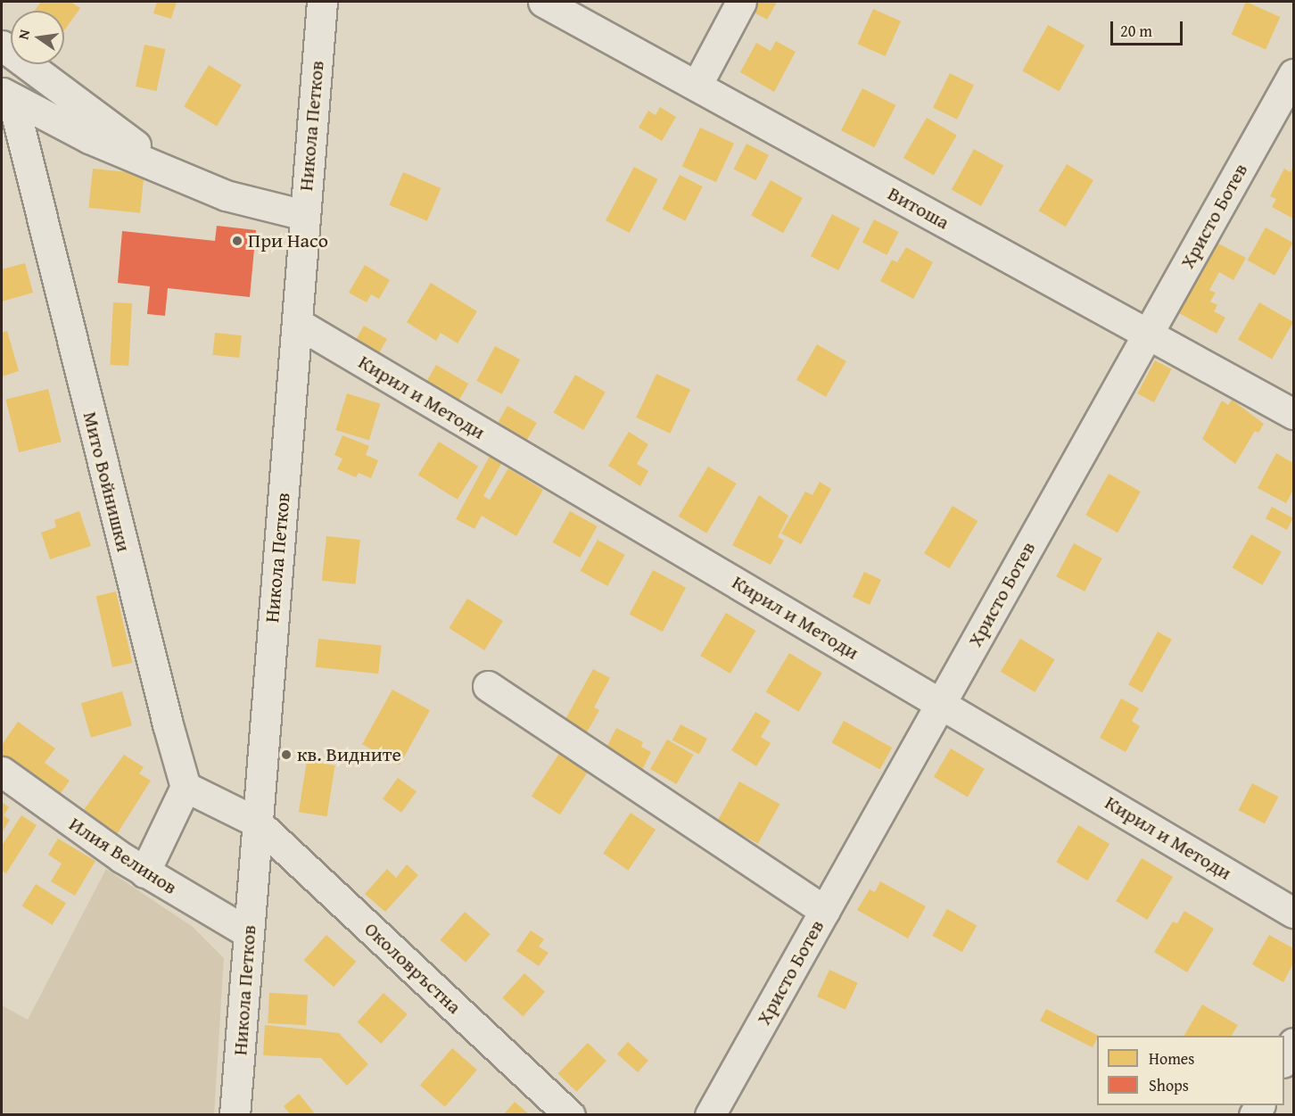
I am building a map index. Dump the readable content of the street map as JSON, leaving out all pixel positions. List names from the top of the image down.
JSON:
{
  "streets": {
    "street": [
      "Никола Петков",
      "Витоша",
      "Христо Ботев",
      "Кирил и Методи",
      "Мито Войнишки",
      "Илия Велинов",
      "Околовръстна"
    ]
  },
  "crossings": [
    ["Никола Петков", "Кирил и Методи"],
    ["Никола Петков", "Мито Войнишки"],
    ["Никола Петков", "Илия Велинов"],
    ["Никола Петков", "Околовръстна"],
    ["Витоша", "Христо Ботев"],
    ["Христо Ботев", "Кирил и Методи"]
  ],
  "places": ["При Насо", "кв. Видните"],
  "legend": ["Homes", "Shops"],
  "scale_bar": "20 m",
  "north": "left"
}
